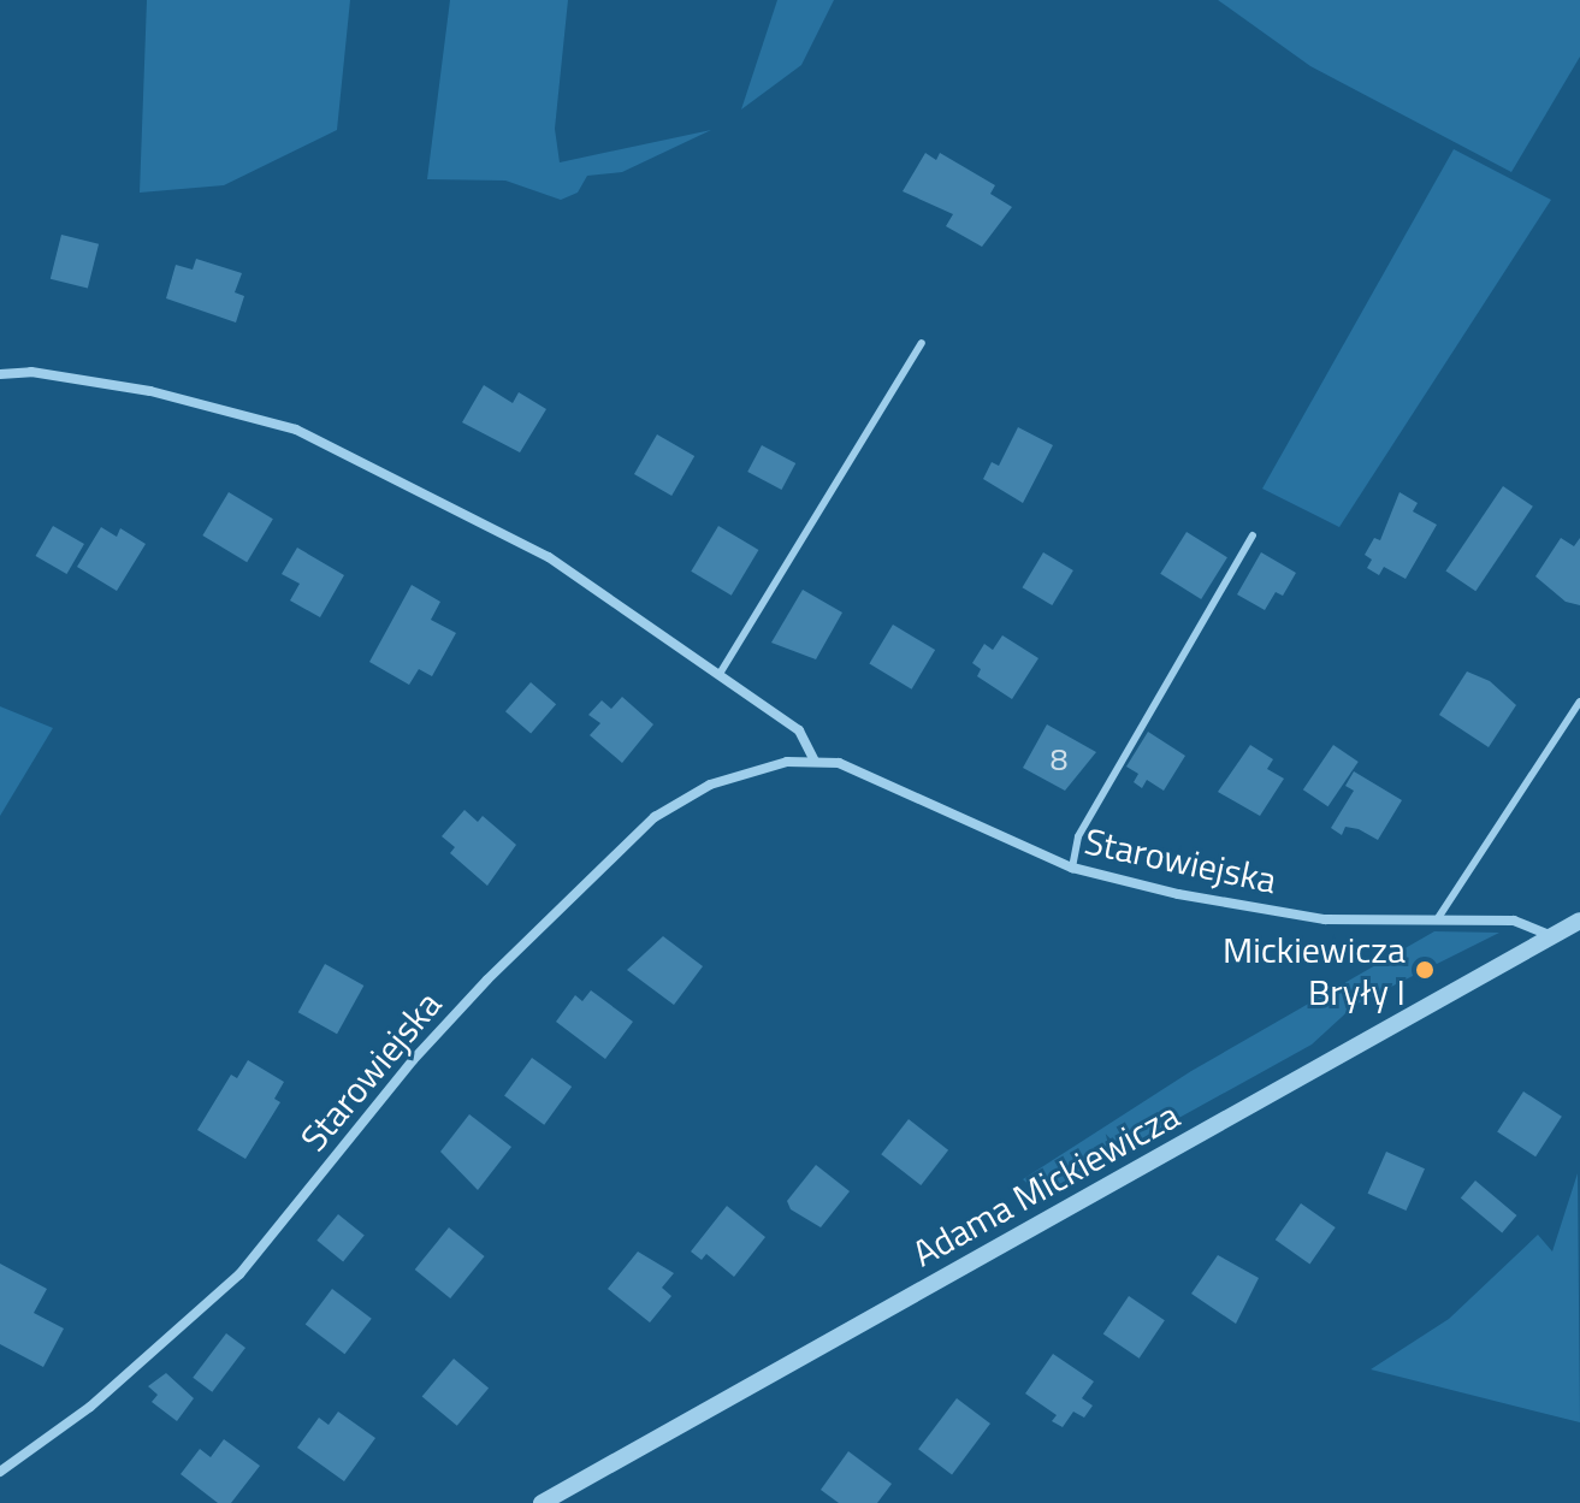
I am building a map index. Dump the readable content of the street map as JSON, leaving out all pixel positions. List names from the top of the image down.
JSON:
{
  "streets": {
    "street": ["Starowiejska", "Adama Mickiewicza"]
  },
  "crossings": [
    ["Starowiejska", "Adama Mickiewicza"]
  ],
  "places": ["Mickiewicza Bryły I"],
  "house_numbers": ["8"]
}
